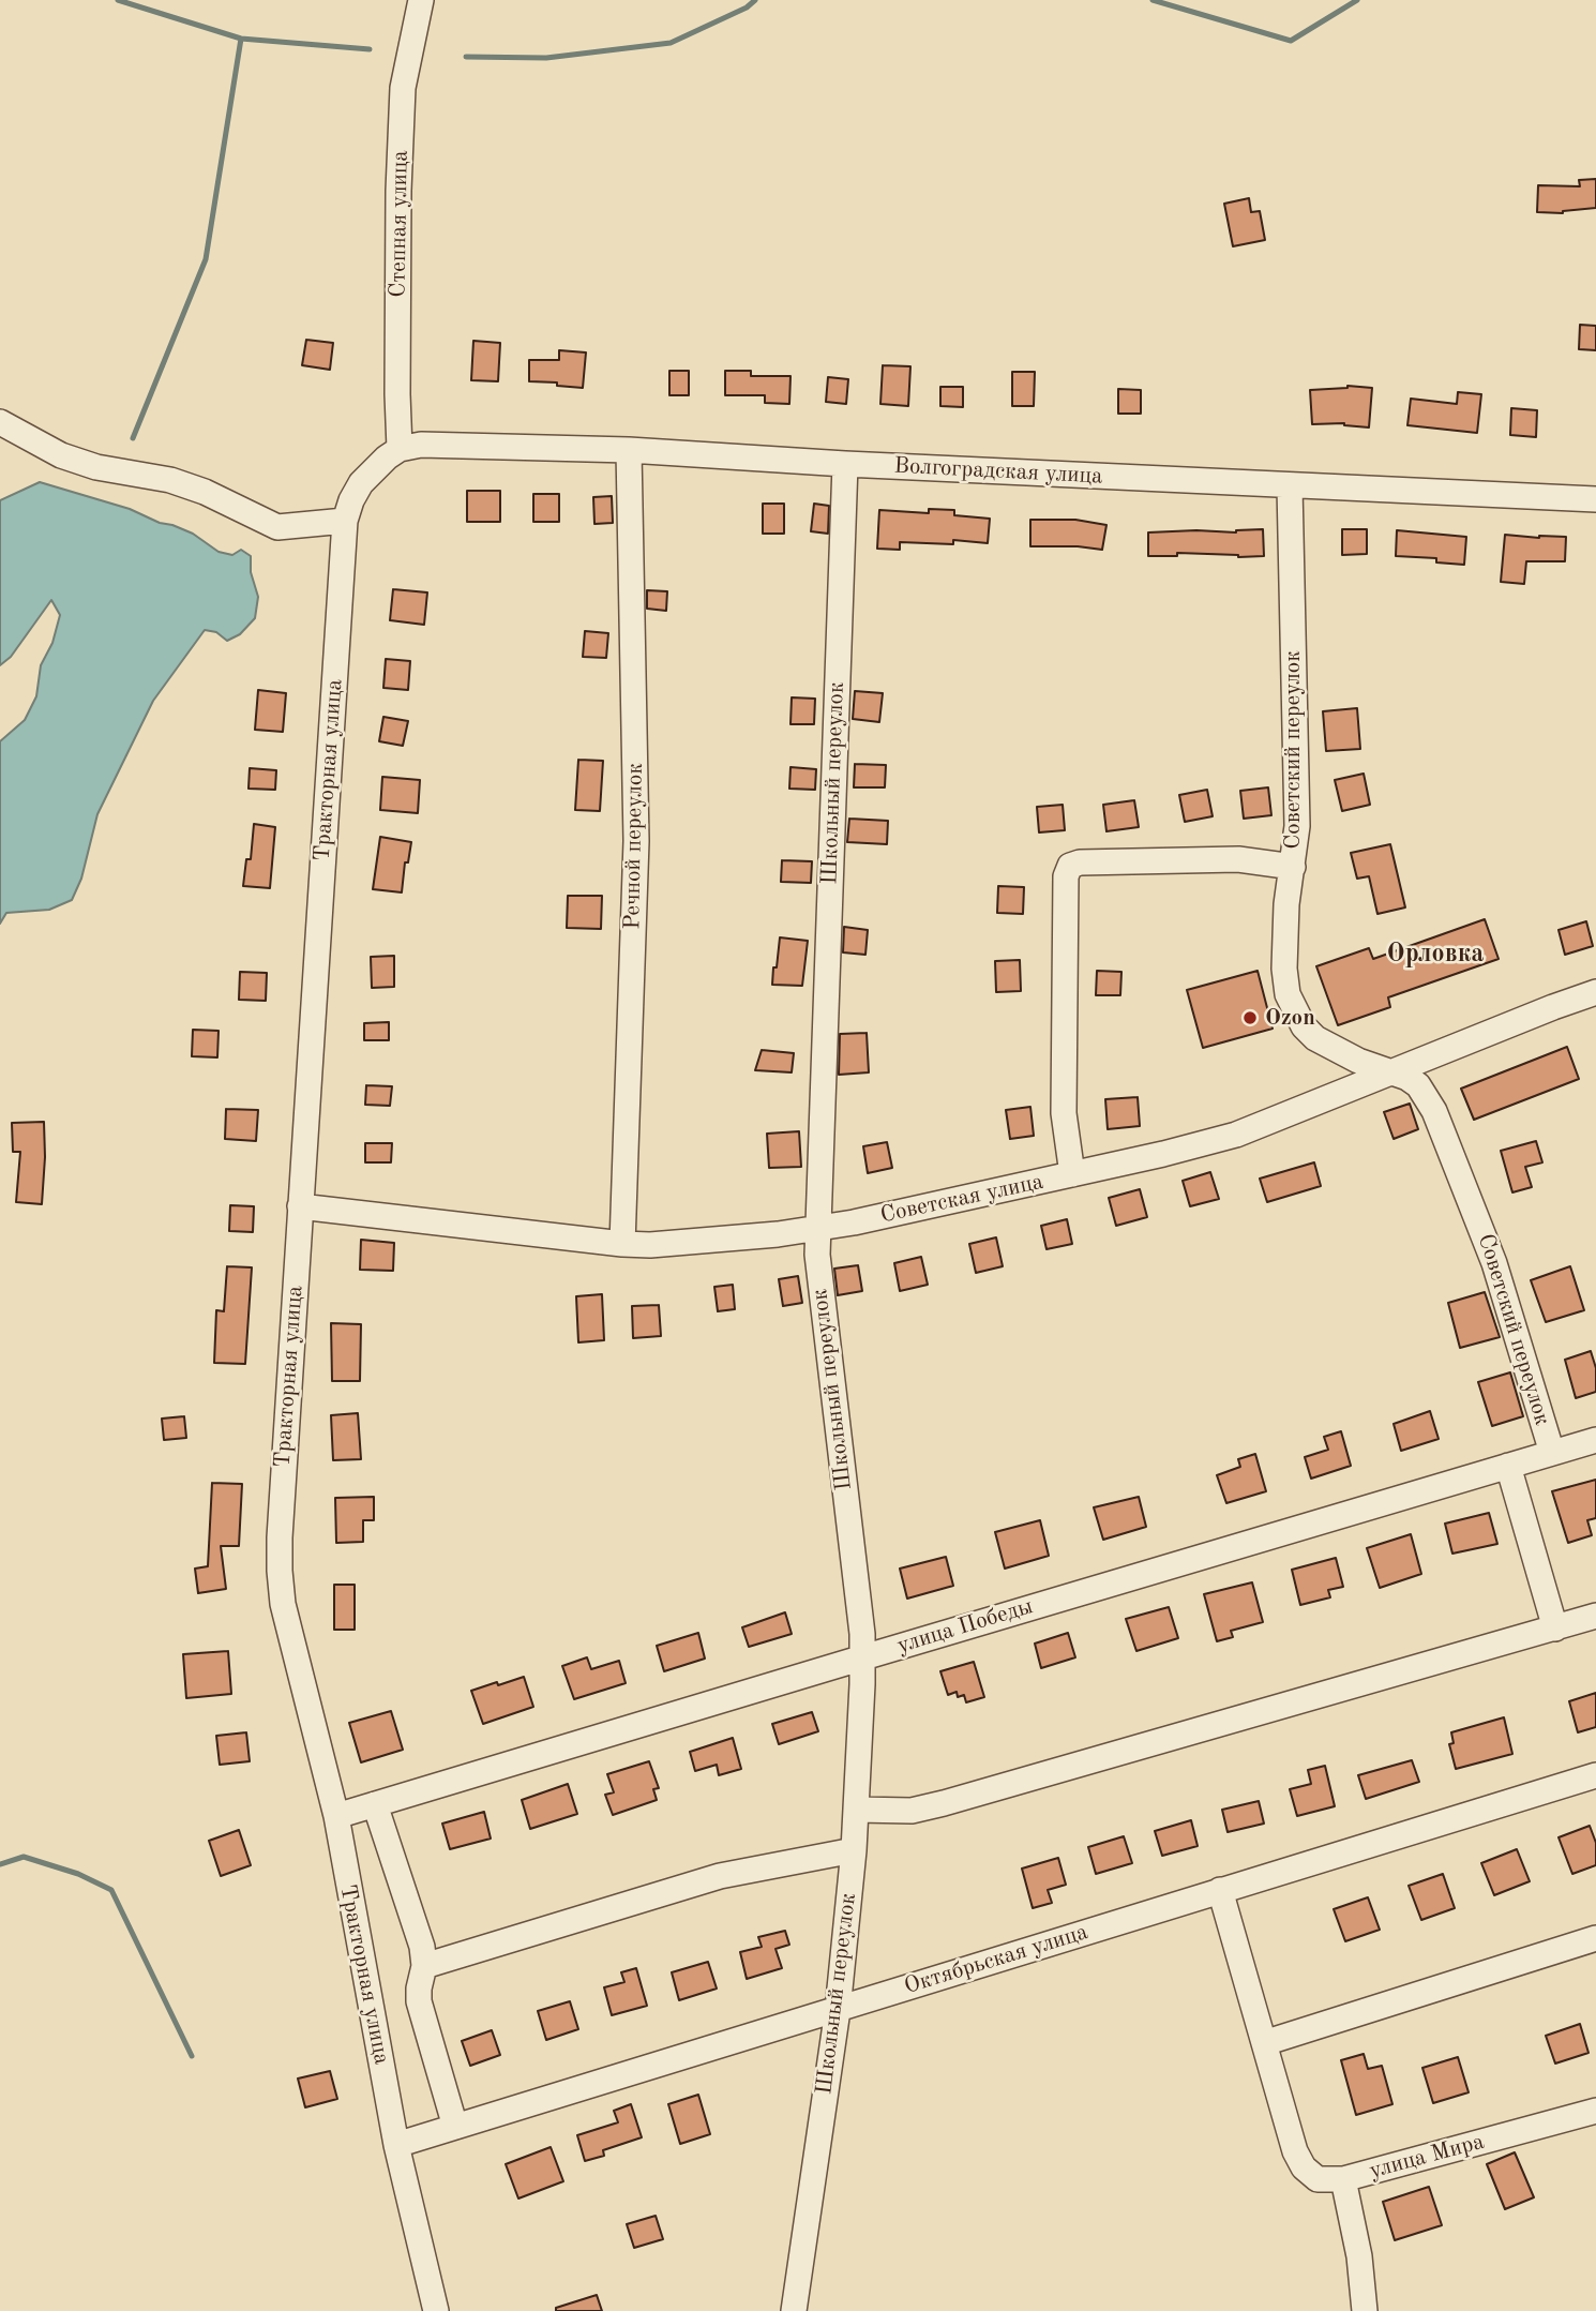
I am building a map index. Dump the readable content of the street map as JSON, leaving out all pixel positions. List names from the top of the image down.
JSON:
{
  "streets": {
    "street": [
      "Степная улица",
      "Волгоградская улица",
      "Советский переулок",
      "Тракторная улица",
      "Школьный переулок",
      "Речной переулок",
      "Советская улица",
      "улица Победы",
      "Октябрьская улица",
      "улица Мира"
    ]
  },
  "crossings": [
    ["Степная улица", "Волгоградская улица"],
    ["Степная улица", "Тракторная улица"],
    ["Волгоградская улица", "Советский переулок"],
    ["Волгоградская улица", "Тракторная улица"],
    ["Волгоградская улица", "Школьный переулок"],
    ["Волгоградская улица", "Речной переулок"],
    ["Советский переулок", "Советская улица"],
    ["Советский переулок", "улица Победы"],
    ["Тракторная улица", "Советская улица"],
    ["Тракторная улица", "улица Победы"],
    ["Тракторная улица", "Октябрьская улица"],
    ["Школьный переулок", "Советская улица"],
    ["Школьный переулок", "улица Победы"],
    ["Школьный переулок", "Октябрьская улица"],
    ["Речной переулок", "Советская улица"]
  ],
  "districts": ["Орловка"],
  "places": ["Ozon"]
}
